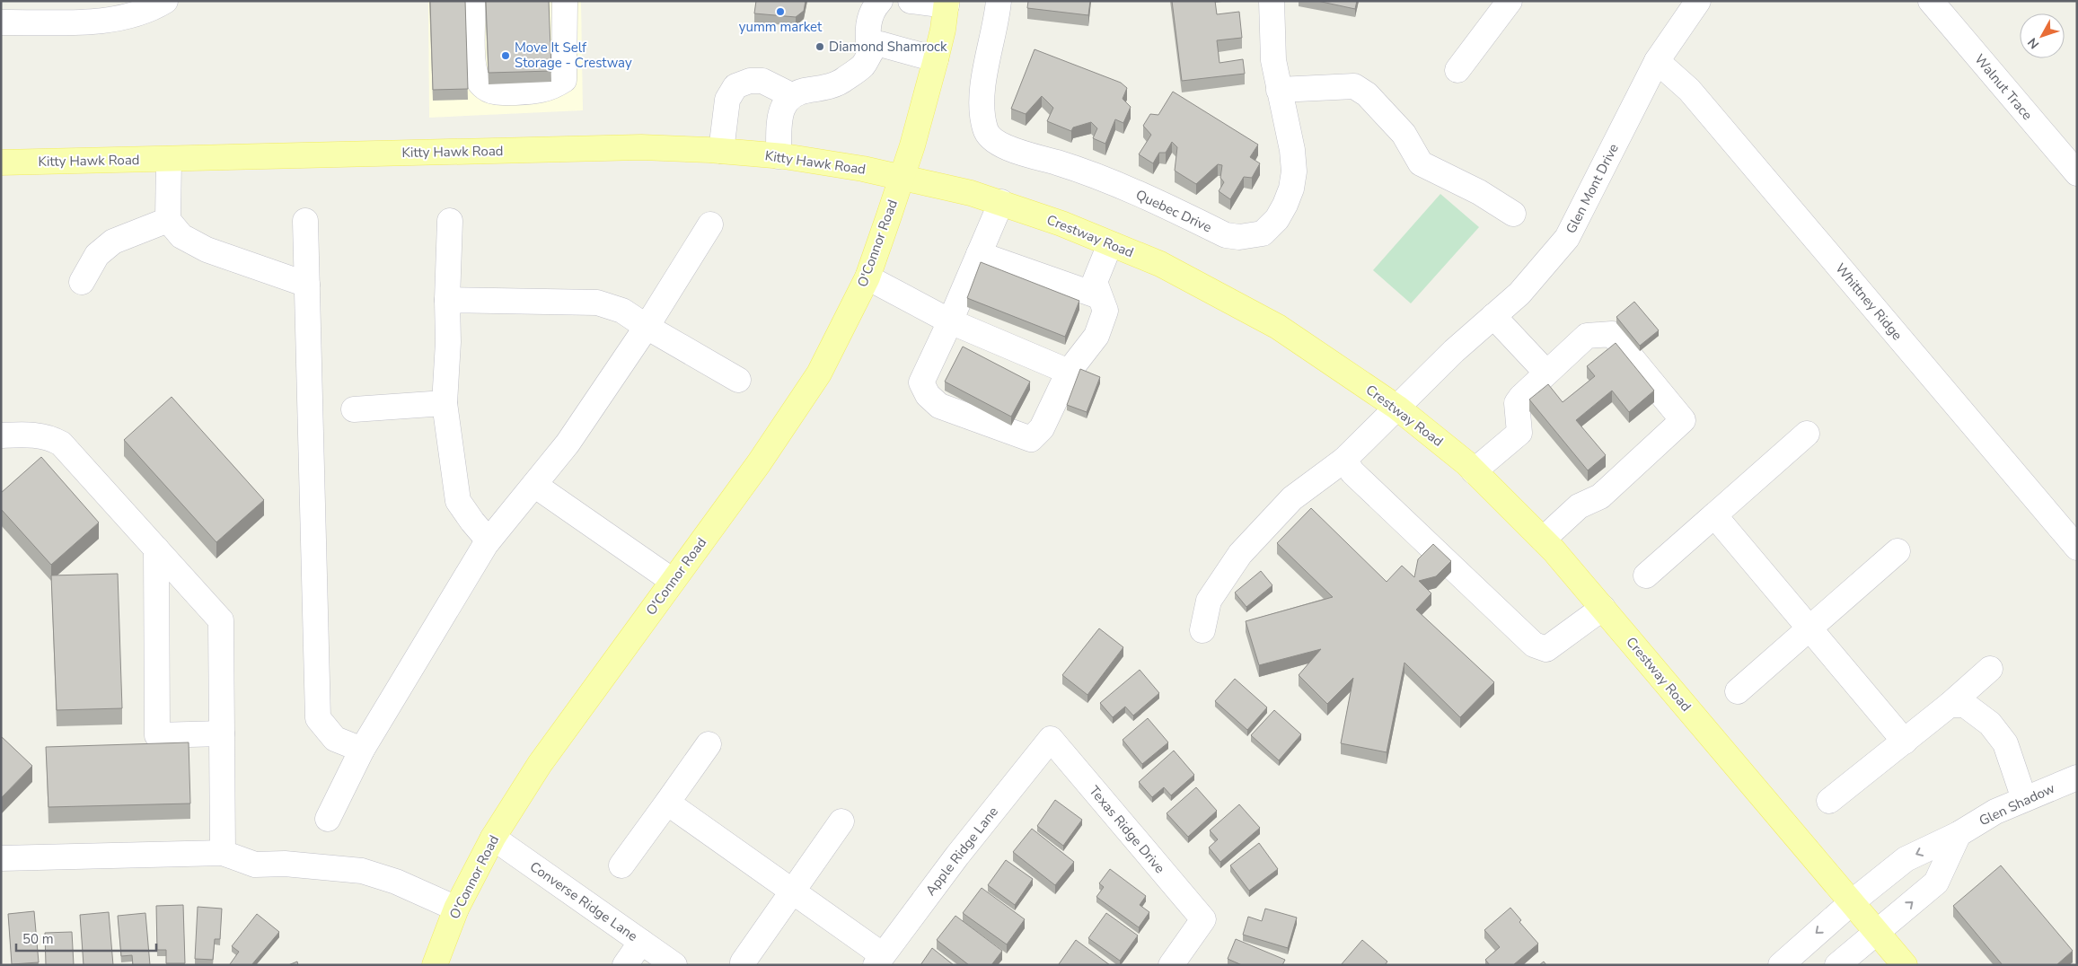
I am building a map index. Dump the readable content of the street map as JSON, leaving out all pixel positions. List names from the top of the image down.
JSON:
{
  "streets": {
    "main road": ["Kitty Hawk Road", "Crestway Road", "O'Connor Road"],
    "street": [
      "Walnut Trace",
      "Glen Mont Drive",
      "Quebec Drive",
      "Whittney Ridge",
      "Glen Shadow",
      "Texas Ridge Drive",
      "Apple Ridge Lane",
      "Converse Ridge Lane"
    ]
  },
  "crossings": [
    ["Kitty Hawk Road", "Crestway Road"],
    ["Kitty Hawk Road", "O'Connor Road"],
    ["Glen Mont Drive", "Crestway Road"],
    ["Glen Mont Drive", "Whittney Ridge"],
    ["Crestway Road", "O'Connor Road"],
    ["Crestway Road", "Glen Shadow"],
    ["O'Connor Road", "Converse Ridge Lane"],
    ["Texas Ridge Drive", "Apple Ridge Lane"]
  ],
  "places": ["yumm market", "Diamond Shamrock", "Move It Self Storage - Crestway"],
  "scale_bar": "50 m",
  "north": "bottom left"
}
